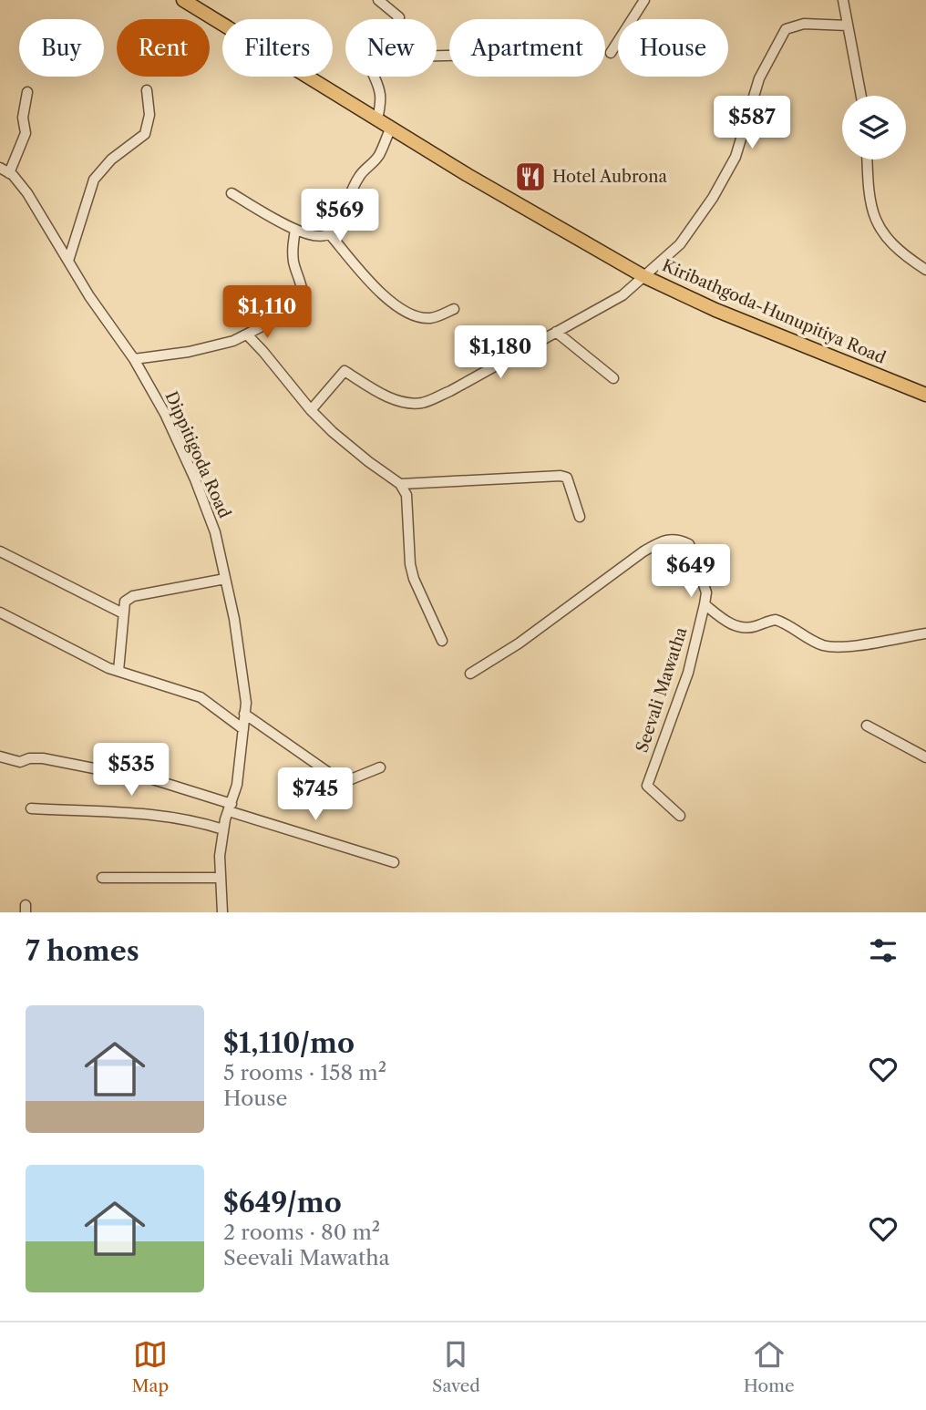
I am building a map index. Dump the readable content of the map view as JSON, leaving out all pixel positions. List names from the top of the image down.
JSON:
{
  "streets": {
    "main road": ["Kiribathgoda-Hunupitiya Road"],
    "street": ["Dippitigoda Road", "Seevali Mawatha"]
  },
  "places": {
    "restaurant": ["Hotel Aubrona"]
  },
  "page": {
    "chip": [
      "Buy",
      "Rent",
      "Filters",
      "New",
      "Apartment",
      "House"
    ],
    "price": [
      "$587",
      "$569",
      "$1,110",
      "$1,180",
      "$649",
      "$535",
      "$745"
    ],
    "heading": "7 homes",
    "list": [
      {
        "name": "$1,110/mo",
        "note": "5 rooms · 158 m² · House"
      },
      {
        "name": "$649/mo",
        "note": "2 rooms · 80 m² · Seevali Mawatha"
      }
    ],
    "tabs": ["Map", "Saved", "Home"]
  }
}
